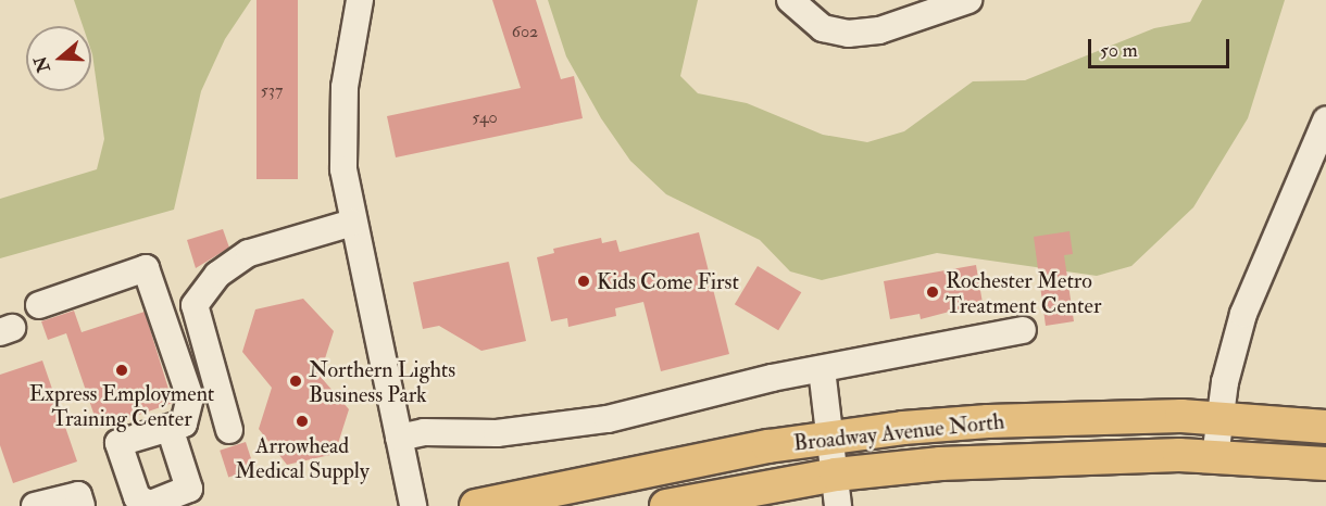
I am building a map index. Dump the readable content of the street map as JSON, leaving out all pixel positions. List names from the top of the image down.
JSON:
{
  "streets": {
    "main road": ["Broadway Avenue North"]
  },
  "places": [
    "Kids Come First",
    "Rochester Metro Treatment Center",
    "Express Employment Training Center",
    "Northern Lights Business Park",
    "Arrowhead Medical Supply"
  ],
  "house_numbers": ["602", "537", "540"],
  "scale_bar": "50 m",
  "north": "left"
}
